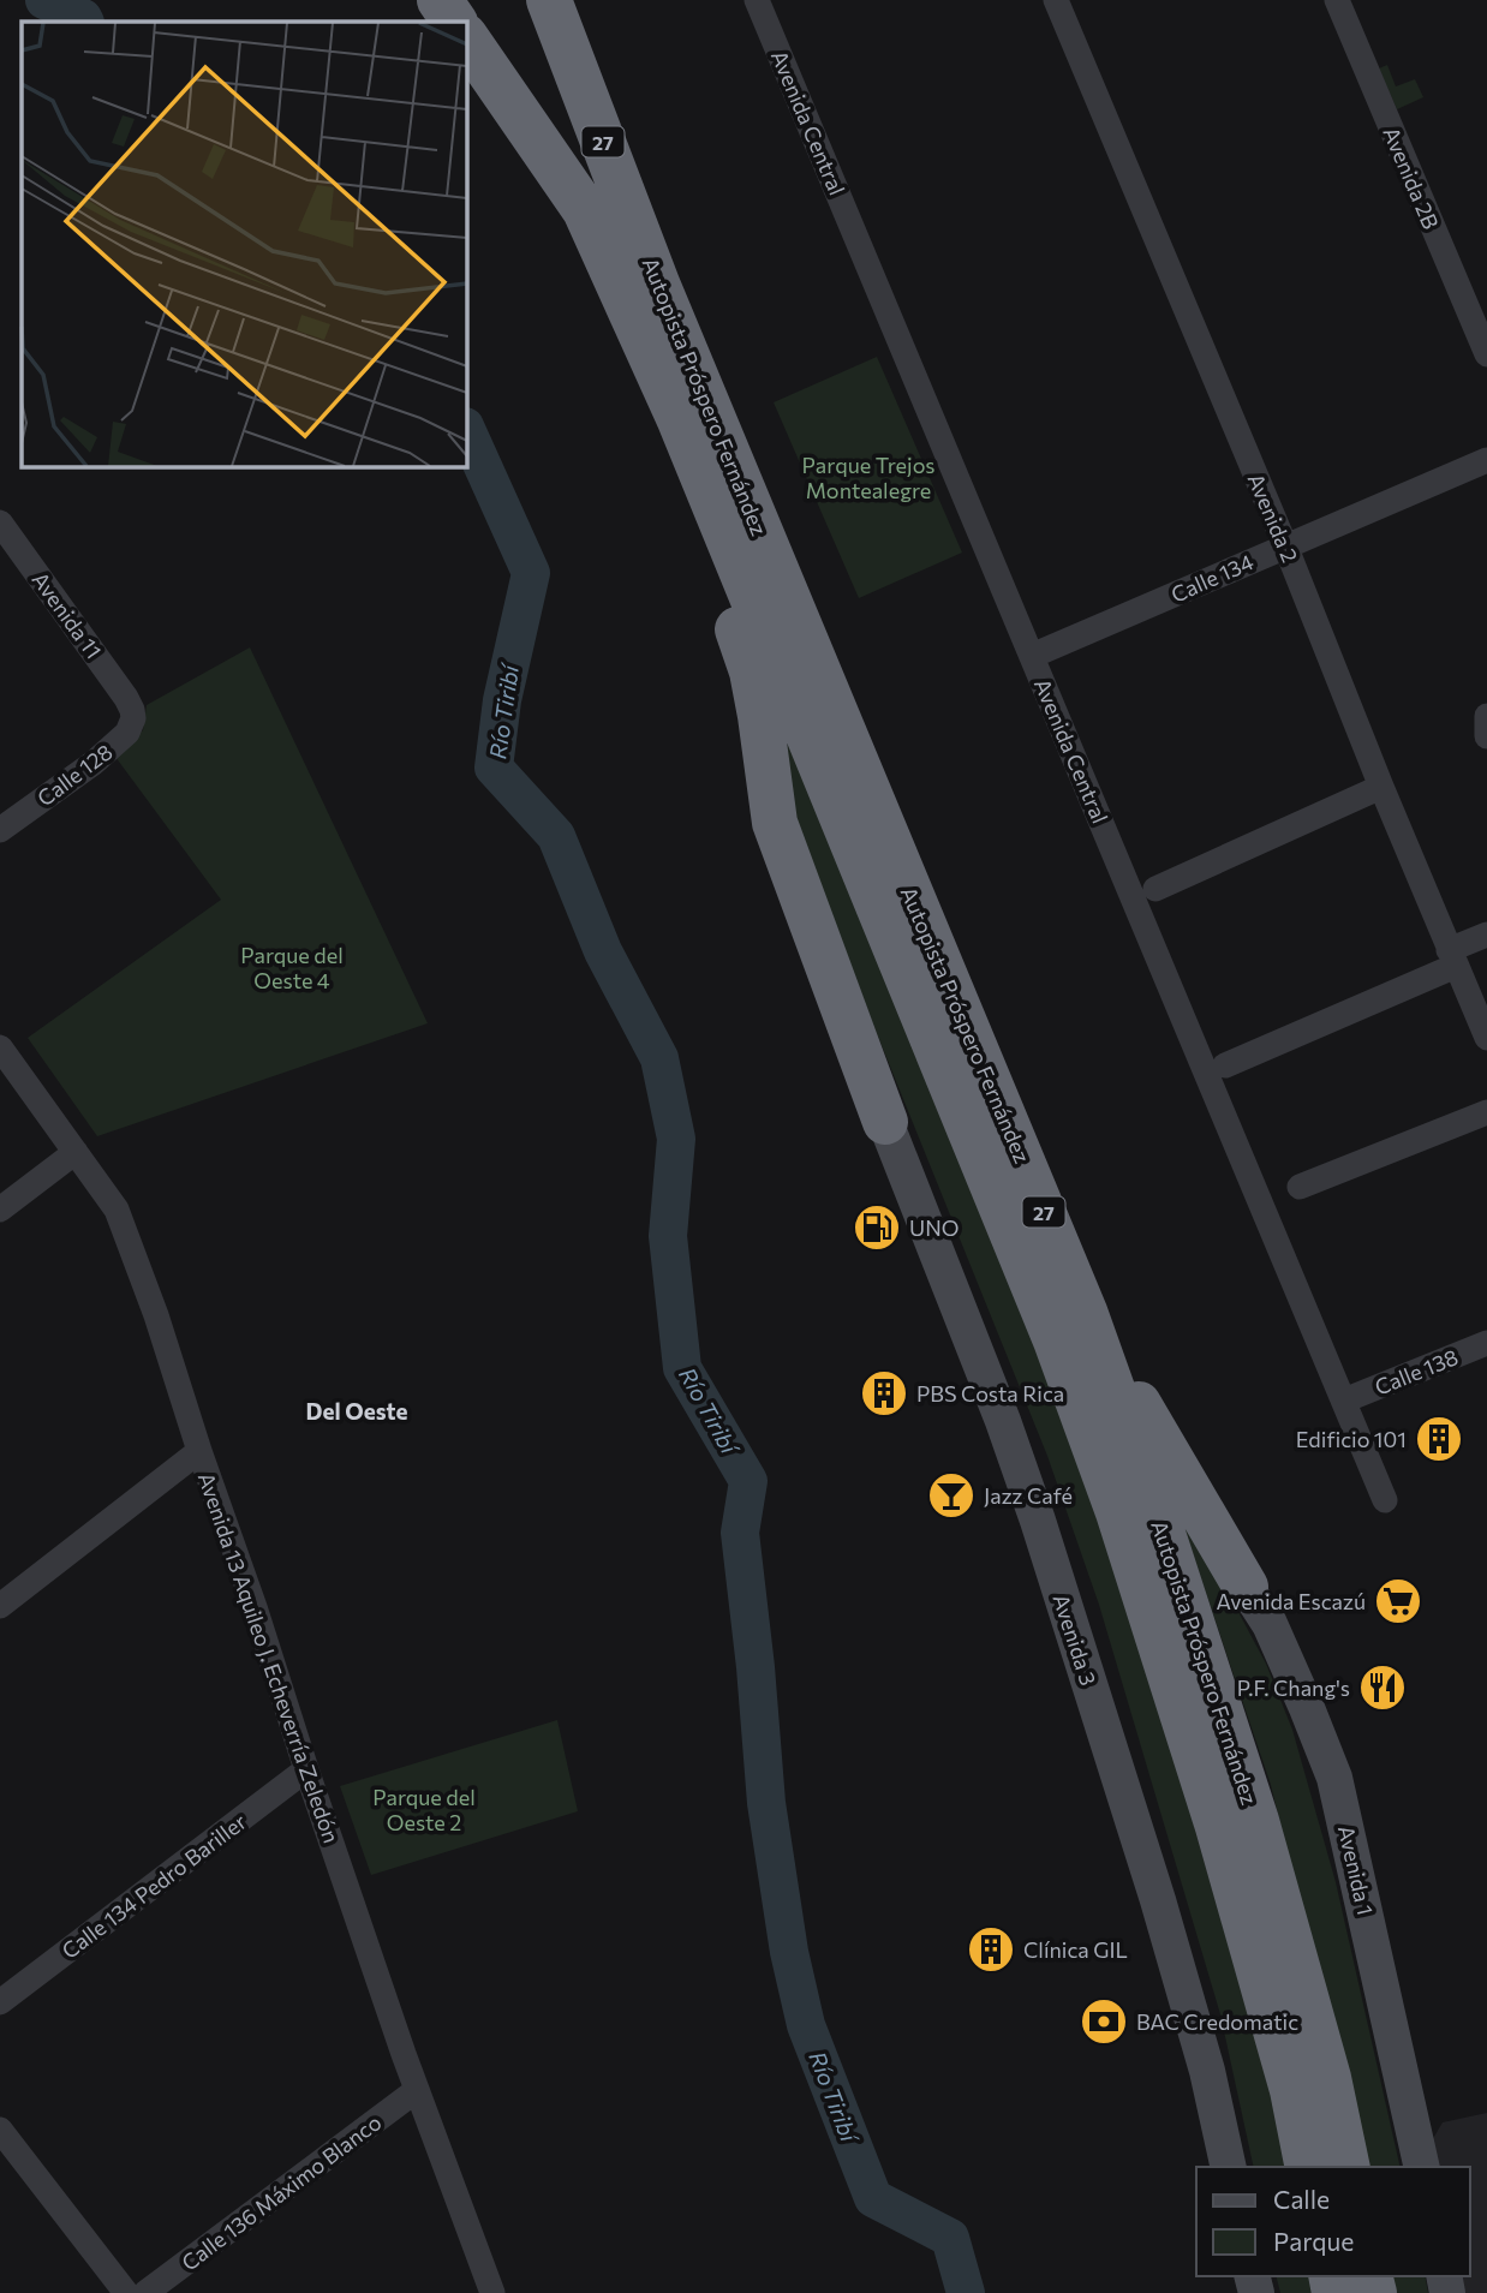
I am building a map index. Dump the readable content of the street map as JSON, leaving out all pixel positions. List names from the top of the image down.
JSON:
{
  "streets": {
    "highway": ["27", "Autopista Próspero Fernández"],
    "street": [
      "Avenida Central",
      "Avenida 2B",
      "Avenida 2",
      "Calle 134",
      "Avenida 11",
      "Calle 128",
      "Calle 138",
      "Avenida 3",
      "Avenida 13 Aquileo J. Echeverría Zeledón",
      "Avenida 1",
      "Calle 134 Pedro Bariller",
      "Calle 136 Máximo Blanco"
    ]
  },
  "crossings": [
    ["Avenida Central", "Calle 134"],
    ["Avenida Central", "Calle 138"],
    ["Avenida 2", "Calle 134"],
    ["Avenida 11", "Calle 128"],
    ["Avenida 13 Aquileo J. Echeverría Zeledón", "Calle 134 Pedro Bariller"],
    ["Avenida 13 Aquileo J. Echeverría Zeledón", "Calle 136 Máximo Blanco"]
  ],
  "districts": ["Del Oeste"],
  "water": ["Río Tiribí"],
  "parks": ["Parque Trejos Montealegre", "Parque del Oeste 4", "Parque del Oeste 2"],
  "places": {
    "fuel station": ["UNO"],
    "building": ["PBS Costa Rica", "Edificio 101", "Clínica GIL"],
    "bar": ["Jazz Café"],
    "supermarket": ["Avenida Escazú"],
    "restaurant": ["P.F. Chang's"],
    "bank": ["BAC Credomatic"]
  },
  "legend": ["Calle", "Parque"]
}
